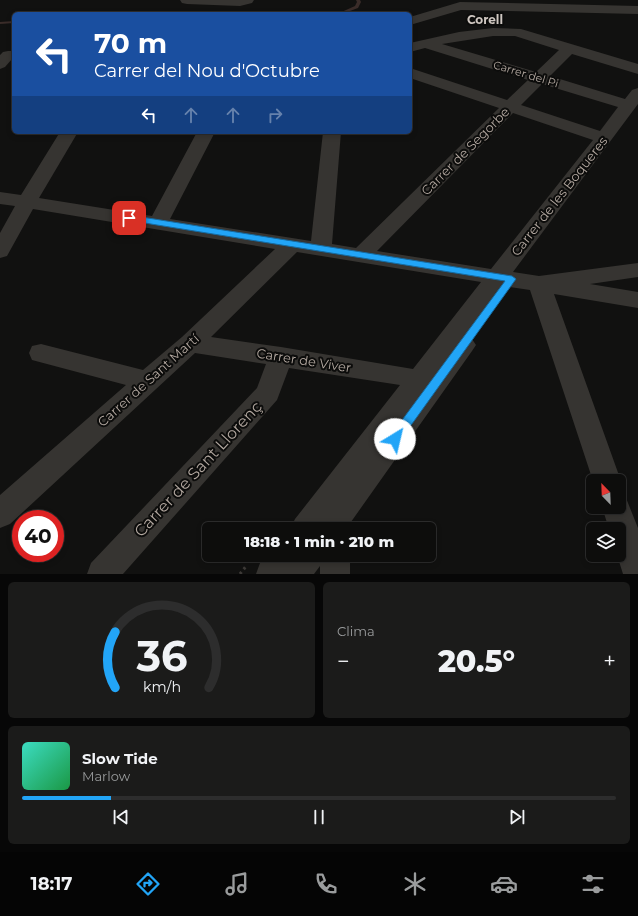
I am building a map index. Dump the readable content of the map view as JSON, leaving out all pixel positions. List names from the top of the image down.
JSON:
{
  "streets": {
    "street": [
      "Carrer del Pi",
      "Carrer de Segorbe",
      "Carrer de les Boqueres",
      "Carrer de Viver",
      "Carrer de Sant Martí",
      "Carrer de Sant Llorenç"
    ]
  },
  "crossings": [
    ["Carrer del Pi", "Carrer de Segorbe"],
    ["Carrer del Pi", "Carrer de les Boqueres"],
    ["Carrer de les Boqueres", "Carrer de Viver"],
    ["Carrer de Viver", "Carrer de Sant Martí"],
    ["Carrer de Viver", "Carrer de Sant Llorenç"]
  ],
  "districts": ["Corell"],
  "north": "top left",
  "page": {
    "turn": ["70 m", "Carrer del Nou d'Octubre"],
    "limit": "40",
    "trip": "18:18 · 1 min · 210 m",
    "tile": "Clima",
    "heat": ["−", "20.5°", "+"],
    "song": ["Slow Tide", "Marlow"],
    "tabs": "18:17",
    "gauge": ["36", "km/h"]
  }
}
